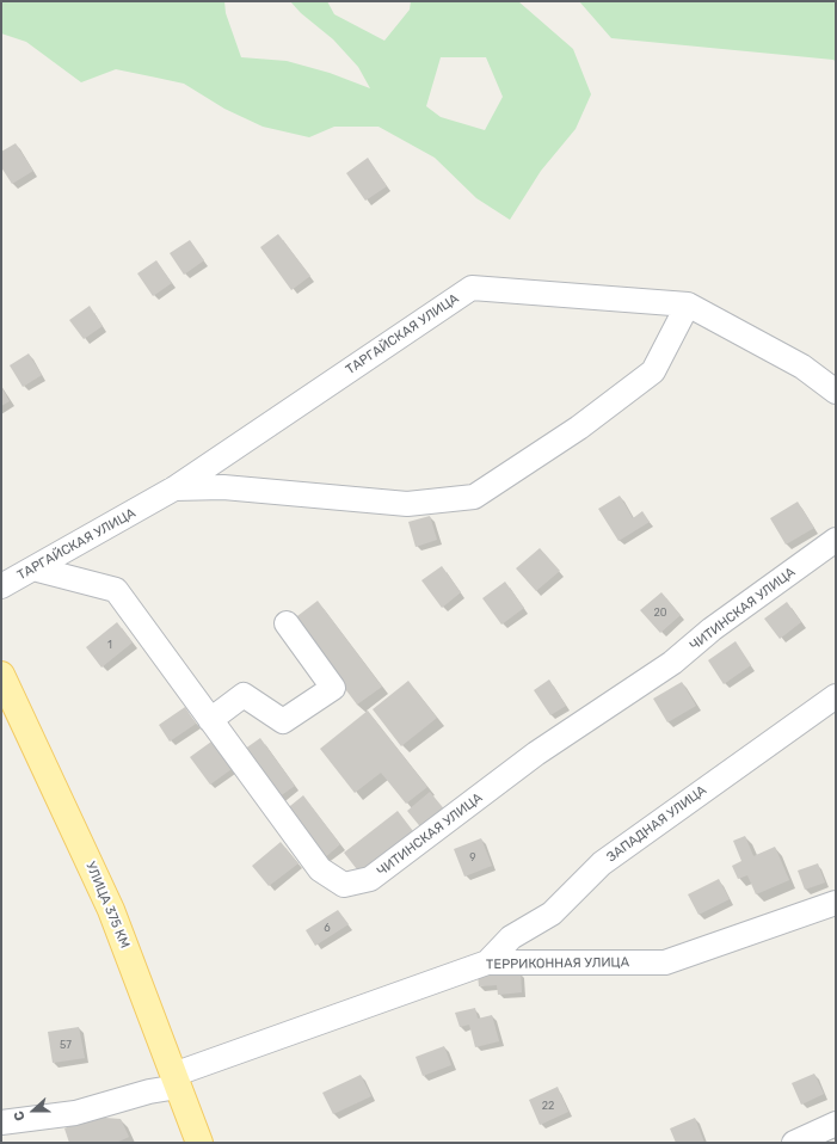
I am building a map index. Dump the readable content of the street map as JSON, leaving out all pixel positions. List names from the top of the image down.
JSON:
{
  "streets": {
    "main road": ["УЛИЦА 375 КМ"],
    "street": [
      "ТАРГАЙСКАЯ УЛИЦА",
      "ЧИТИНСКАЯ УЛИЦА",
      "ЗАПАДНАЯ УЛИЦА",
      "ТЕРРИКОННАЯ УЛИЦА"
    ]
  },
  "crossings": [
    ["ТАРГАЙСКАЯ УЛИЦА", "ЧИТИНСКАЯ УЛИЦА"],
    ["ЗАПАДНАЯ УЛИЦА", "ТЕРРИКОННАЯ УЛИЦА"],
    ["УЛИЦА 375 КМ", "ТЕРРИКОННАЯ УЛИЦА"]
  ],
  "house_numbers": [
    "20",
    "1",
    "9",
    "6",
    "57",
    "22"
  ],
  "north": "left"
}
